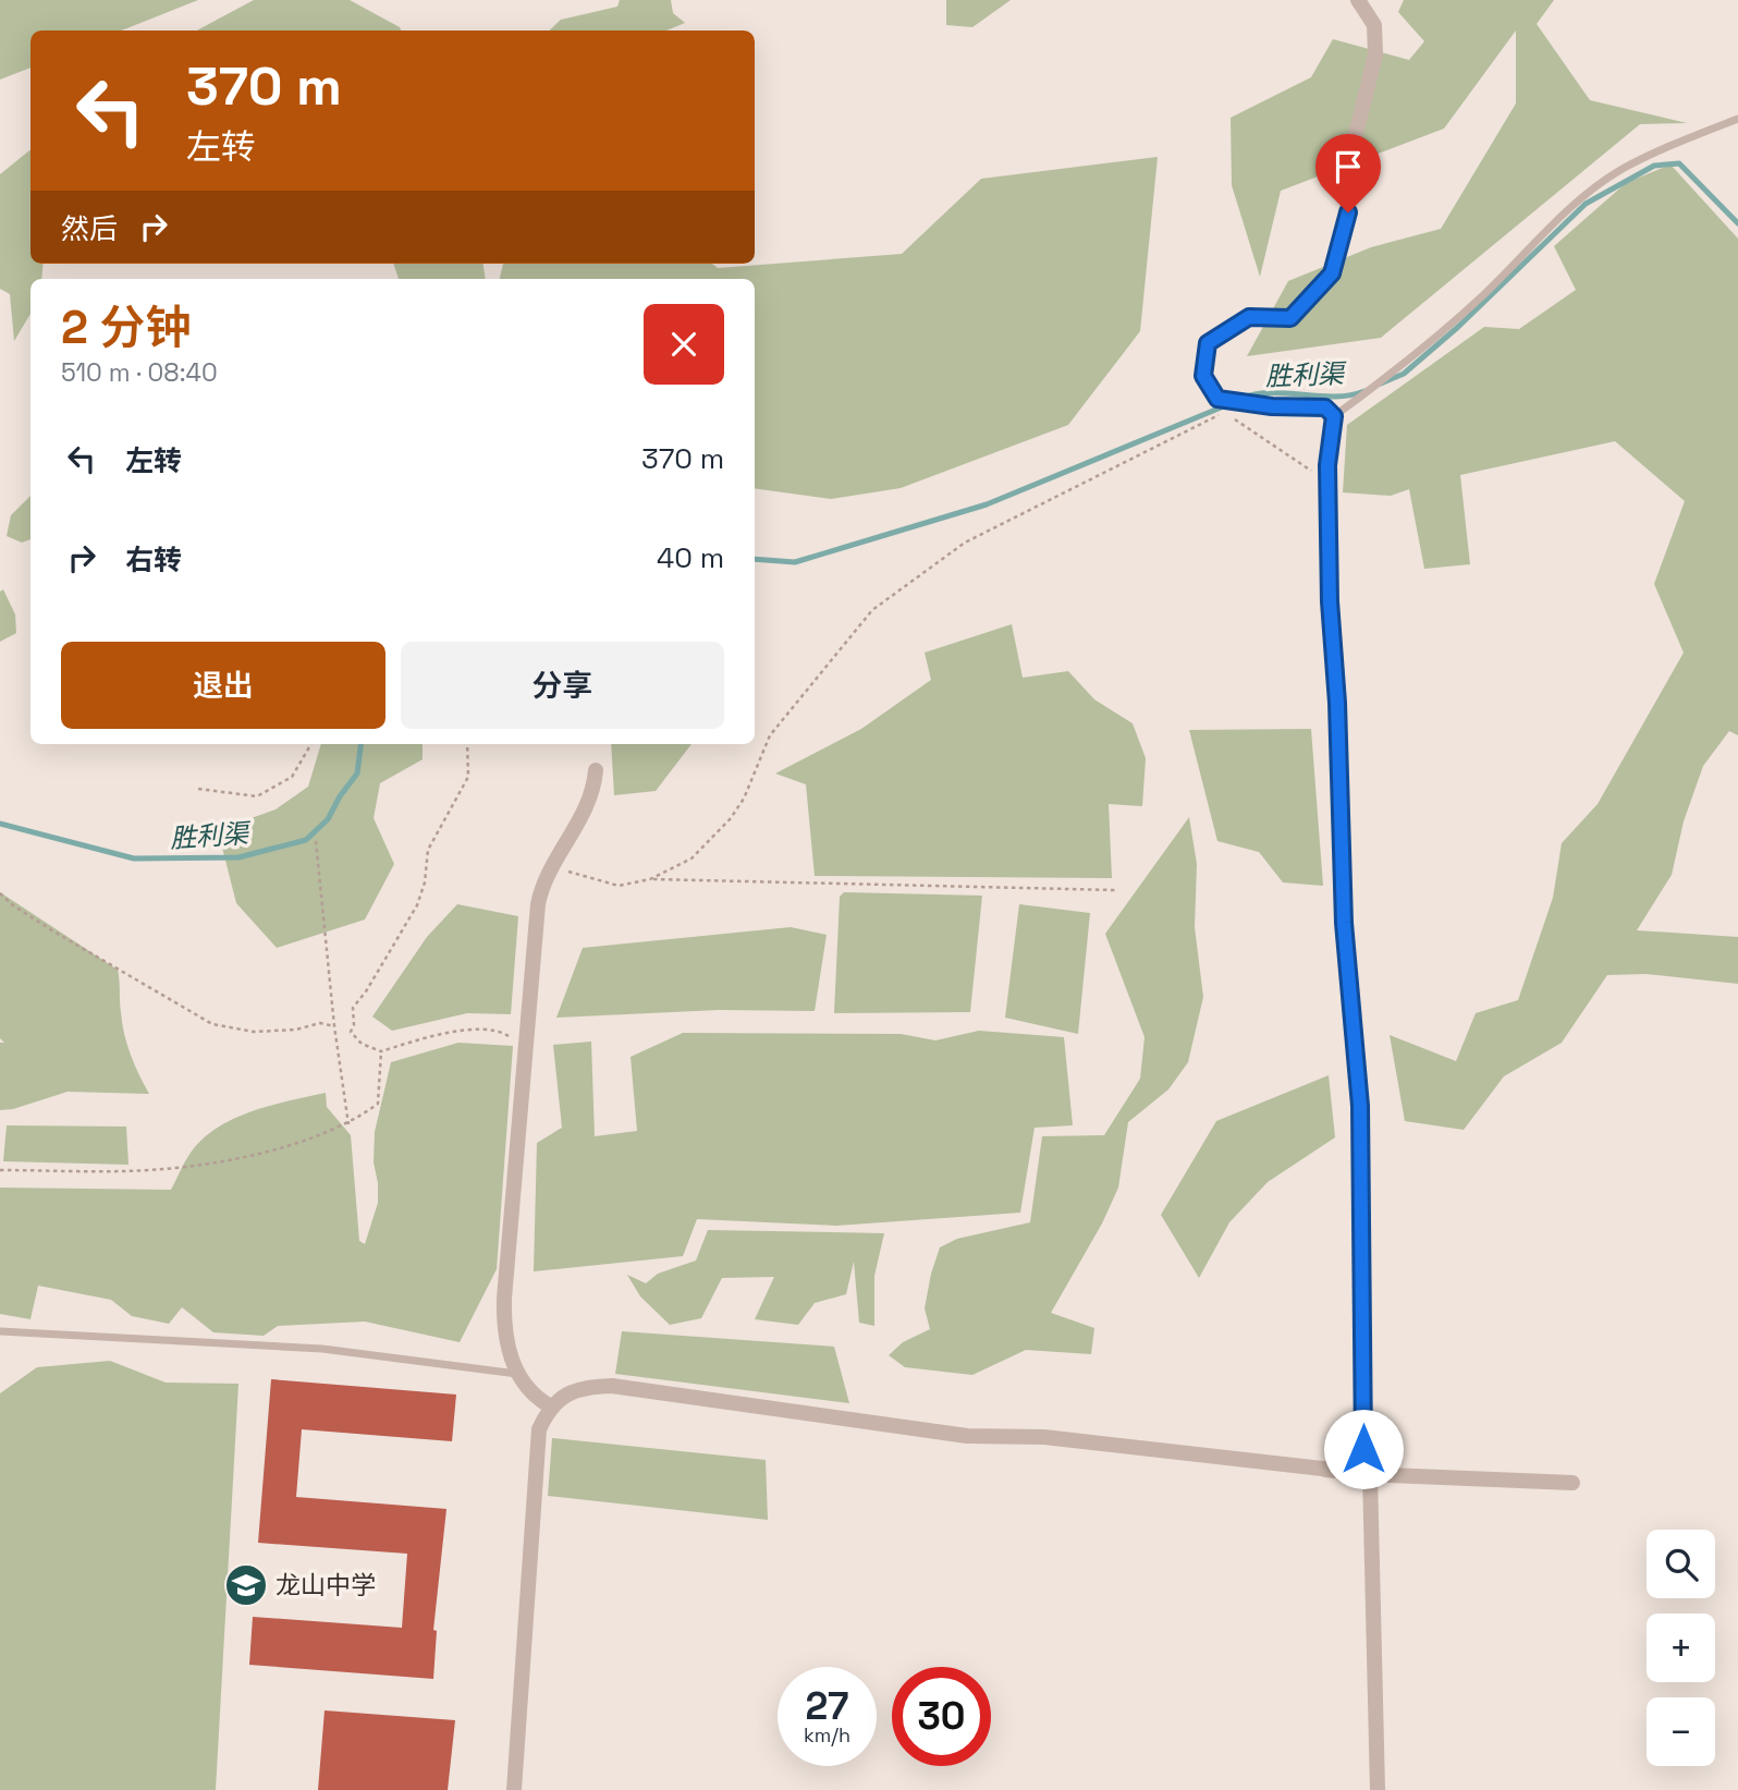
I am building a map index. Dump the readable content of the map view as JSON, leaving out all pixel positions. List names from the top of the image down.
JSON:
{
  "water": ["胜利渠"],
  "places": {
    "school or university": ["龙山中学"]
  },
  "page": {
    "turn": ["370 m", "左转"],
    "then": "然后",
    "heading": ["2 分钟", "510 m · 08:40"],
    "list": [
      {
        "name": "左转",
        "value": "370 m"
      },
      {
        "name": "右转",
        "value": "40 m"
      }
    ],
    "buttons": ["退出", "分享"],
    "map_buttons": ["+", "−"],
    "speed": "27 km/h",
    "limit": "30"
  }
}
